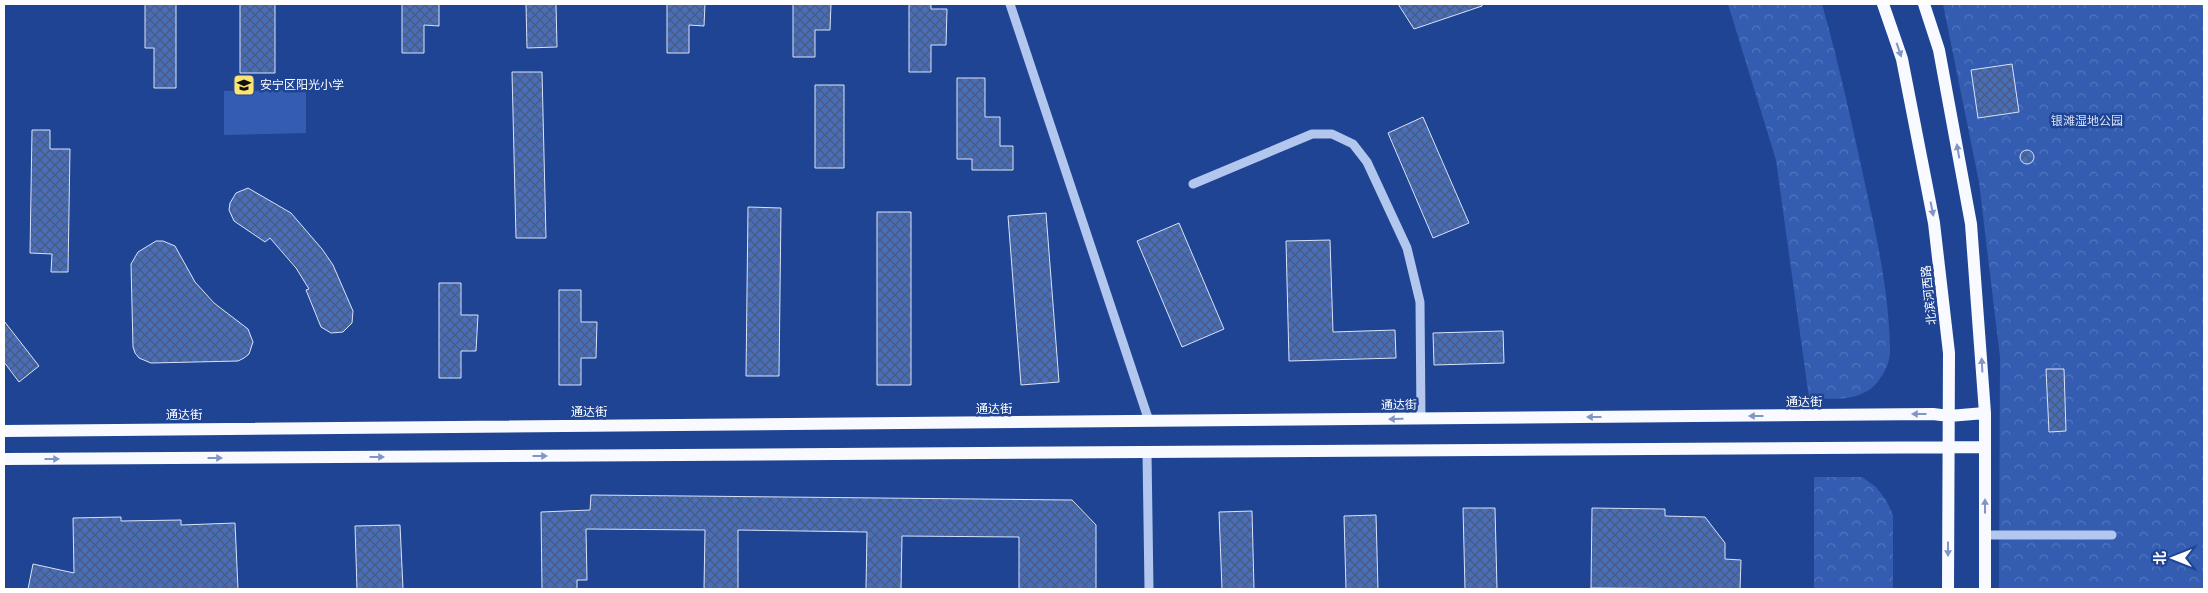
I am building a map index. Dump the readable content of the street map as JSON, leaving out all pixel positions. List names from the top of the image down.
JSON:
{
  "streets": {
    "main road": ["北滨河西路", "通达街"]
  },
  "crossings": [
    ["北滨河西路", "通达街"]
  ],
  "parks": ["银滩湿地公园"],
  "places": {
    "school or university": ["安宁区阳光小学"]
  },
  "north": "left"
}
